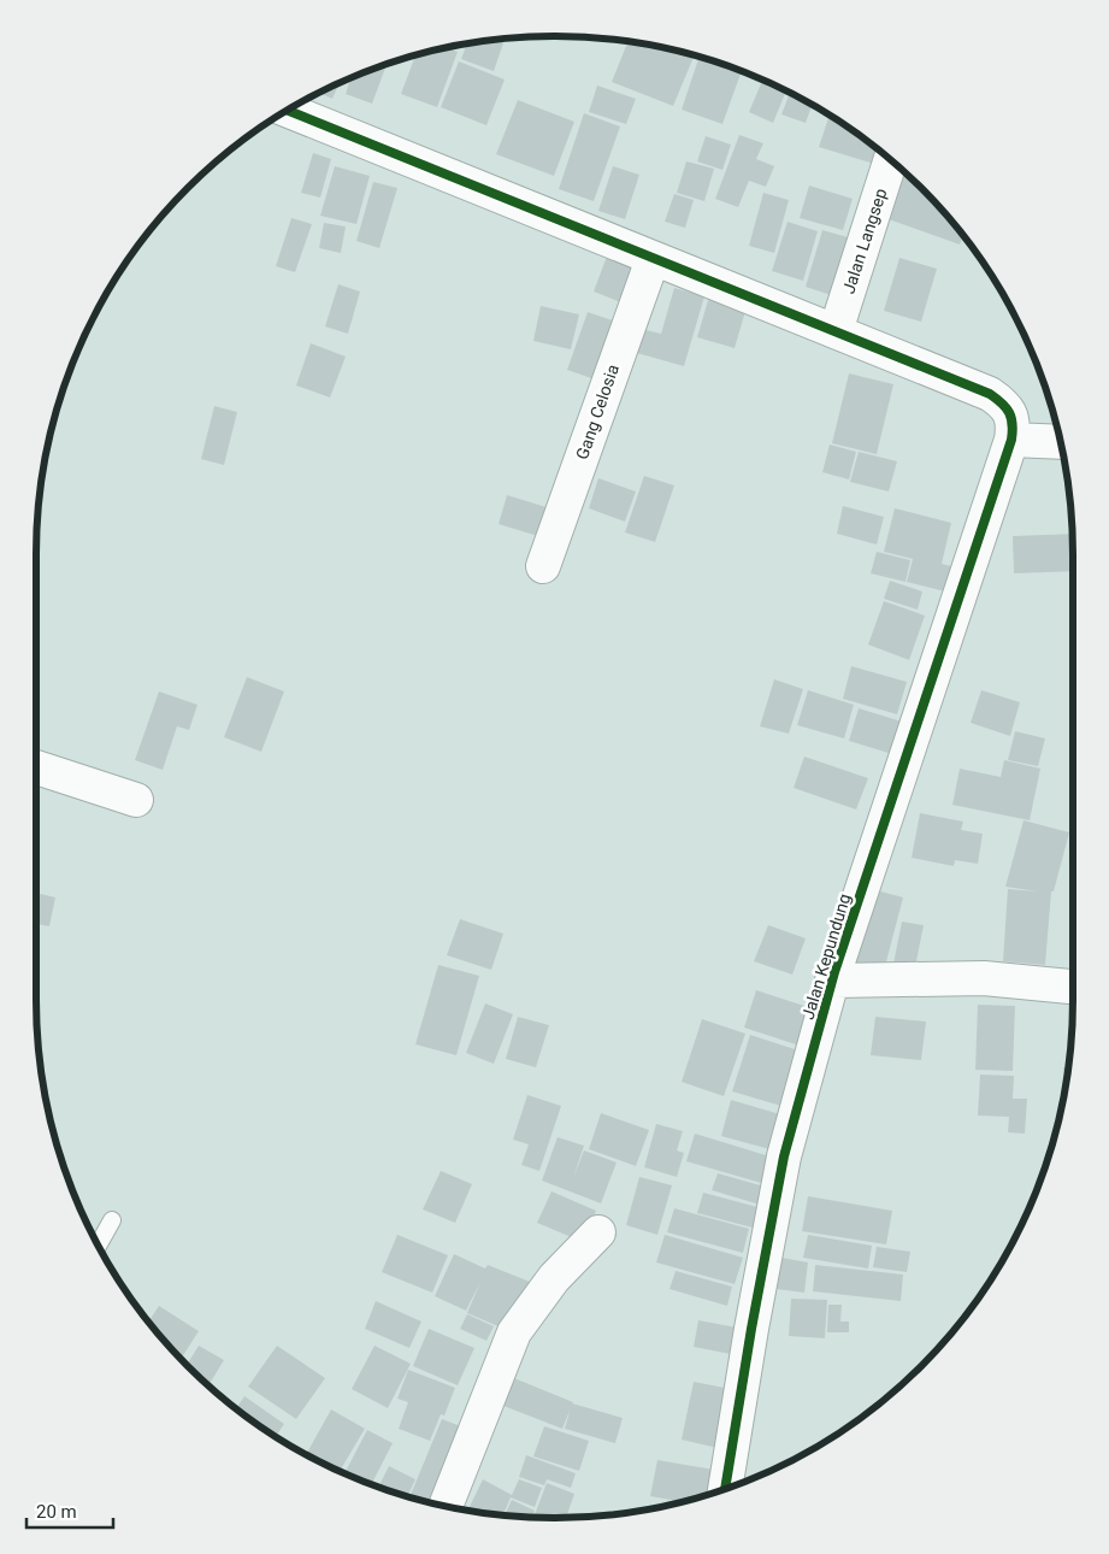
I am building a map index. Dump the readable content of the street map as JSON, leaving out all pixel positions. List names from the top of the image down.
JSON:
{
  "streets": {
    "street": ["Jalan Langsep", "Gang Celosia", "Jalan Kepundung"]
  },
  "scale_bar": "20 m"
}
